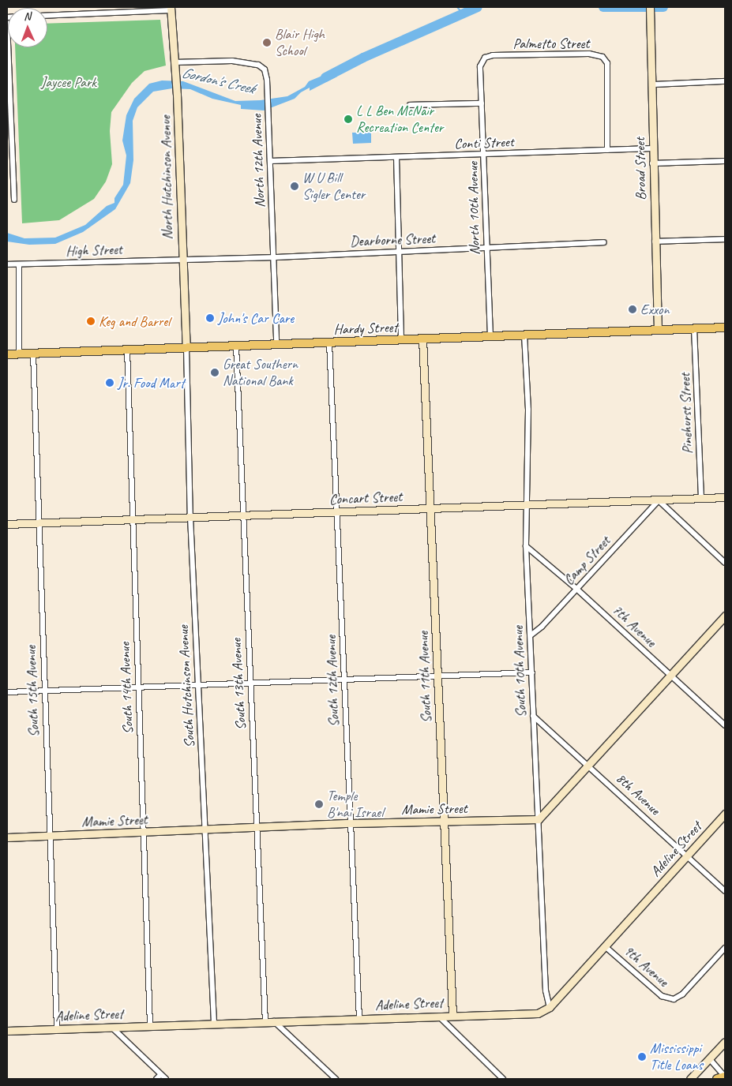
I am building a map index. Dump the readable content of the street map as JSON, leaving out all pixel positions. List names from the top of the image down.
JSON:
{
  "streets": {
    "main road": ["Hardy Street"],
    "street": [
      "Palmetto Street",
      "Conti Street",
      "North 12th Avenue",
      "Broad Street",
      "North Hutchinson Avenue",
      "North 10th Avenue",
      "Dearborne Street",
      "High Street",
      "Pinehurst Street",
      "Concart Street",
      "Camp Street",
      "7th Avenue",
      "South 10th Avenue",
      "South 11th Avenue",
      "South 12th Avenue",
      "South 13th Avenue",
      "South Hutchinson Avenue",
      "South 14th Avenue",
      "South 15th Avenue",
      "8th Avenue",
      "Mamie Street",
      "Adeline Street",
      "9th Avenue"
    ]
  },
  "crossings": [
    ["Palmetto Street", "Conti Street"],
    ["Palmetto Street", "North 10th Avenue"],
    ["Conti Street", "North 12th Avenue"],
    ["Conti Street", "Broad Street"],
    ["Conti Street", "North 10th Avenue"],
    ["North 12th Avenue", "North Hutchinson Avenue"],
    ["North 12th Avenue", "Dearborne Street"],
    ["North 12th Avenue", "Hardy Street"],
    ["Broad Street", "Hardy Street"],
    ["North Hutchinson Avenue", "Dearborne Street"],
    ["North Hutchinson Avenue", "High Street"],
    ["North Hutchinson Avenue", "Hardy Street"],
    ["North Hutchinson Avenue", "South Hutchinson Avenue"],
    ["North 10th Avenue", "Dearborne Street"],
    ["North 10th Avenue", "Hardy Street"],
    ["Dearborne Street", "High Street"],
    ["Hardy Street", "Pinehurst Street"],
    ["Hardy Street", "South 10th Avenue"],
    ["Hardy Street", "South 11th Avenue"],
    ["Hardy Street", "South 12th Avenue"],
    ["Hardy Street", "South 13th Avenue"],
    ["Hardy Street", "South Hutchinson Avenue"],
    ["Hardy Street", "South 14th Avenue"],
    ["Hardy Street", "South 15th Avenue"],
    ["Pinehurst Street", "Concart Street"],
    ["Concart Street", "Camp Street"],
    ["Concart Street", "South 10th Avenue"],
    ["Concart Street", "South 11th Avenue"],
    ["Concart Street", "South 12th Avenue"],
    ["Concart Street", "South 13th Avenue"],
    ["Concart Street", "South Hutchinson Avenue"],
    ["Concart Street", "South 14th Avenue"],
    ["Concart Street", "South 15th Avenue"],
    ["Camp Street", "7th Avenue"],
    ["Camp Street", "South 10th Avenue"],
    ["7th Avenue", "South 10th Avenue"],
    ["South 10th Avenue", "8th Avenue"],
    ["South 10th Avenue", "Mamie Street"],
    ["South 10th Avenue", "Adeline Street"],
    ["South 11th Avenue", "Mamie Street"],
    ["South 11th Avenue", "Adeline Street"],
    ["South 12th Avenue", "Mamie Street"],
    ["South 12th Avenue", "Adeline Street"],
    ["South 13th Avenue", "Mamie Street"],
    ["South 13th Avenue", "Adeline Street"],
    ["South Hutchinson Avenue", "Mamie Street"],
    ["South Hutchinson Avenue", "Adeline Street"],
    ["South 14th Avenue", "Mamie Street"],
    ["South 14th Avenue", "Adeline Street"],
    ["South 15th Avenue", "Mamie Street"],
    ["South 15th Avenue", "Adeline Street"],
    ["8th Avenue", "Adeline Street"],
    ["Adeline Street", "9th Avenue"]
  ],
  "water": ["Gordon's Creek"],
  "parks": ["Jaycee Park"],
  "places": [
    "Blair High School",
    "L L Ben McNair Recreation Center",
    "W U Bill Sigler Center",
    "Exxon",
    "John's Car Care",
    "Keg and Barrel",
    "Great Southern National Bank",
    "Jr. Food Mart",
    "Temple B'nai Israel",
    "Mississippi Title Loans"
  ],
  "north": "top"
}
